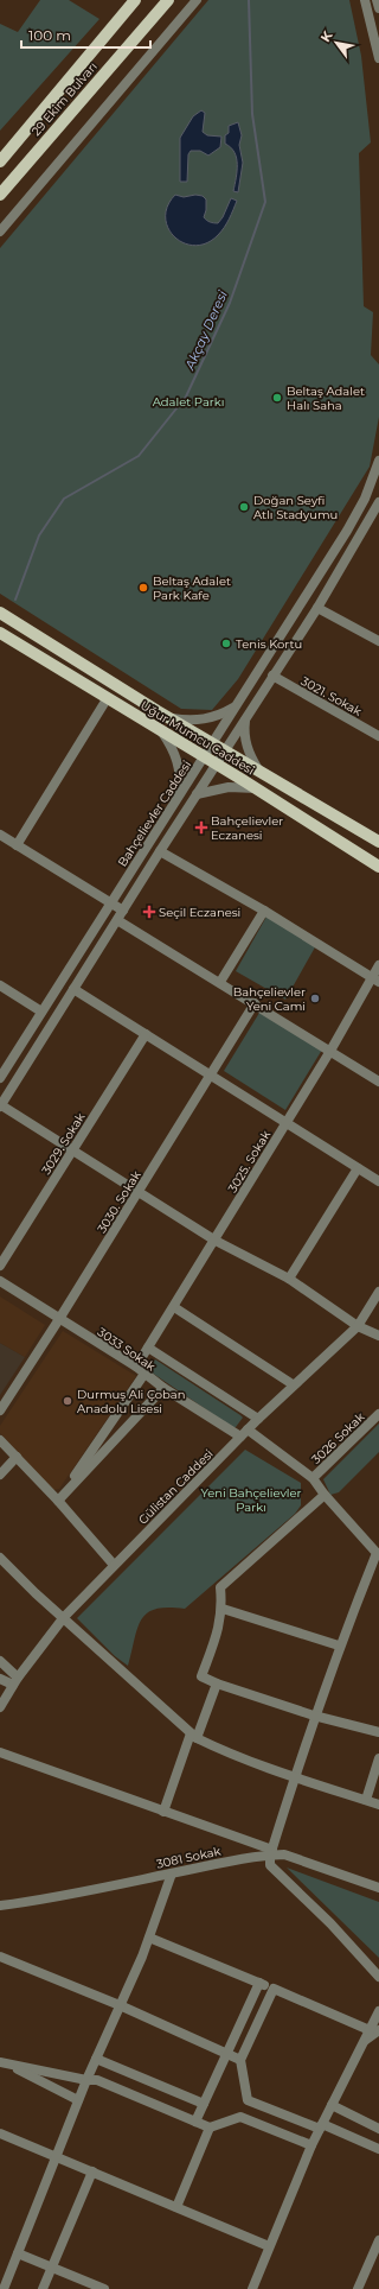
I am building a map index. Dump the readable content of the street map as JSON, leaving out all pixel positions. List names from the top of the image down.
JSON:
{
  "streets": {
    "main road": ["29 Ekim Bulvarı", "Uğur Mumcu Caddesi"],
    "street": [
      "3021. Sokak",
      "Bahçelievler Caddesi",
      "3029. Sokak",
      "3025. Sokak",
      "3030. Sokak",
      "3033 Sokak",
      "3026 Sokak",
      "Gülistan Caddesi",
      "3081 Sokak"
    ]
  },
  "crossings": [
    ["Uğur Mumcu Caddesi", "Bahçelievler Caddesi"],
    ["3025. Sokak", "3033 Sokak"],
    ["3030. Sokak", "3033 Sokak"],
    ["3033 Sokak", "3026 Sokak"],
    ["3033 Sokak", "Gülistan Caddesi"]
  ],
  "water": ["Akçay Deresi"],
  "parks": ["Adalet Parkı", "Yeni Bahçelievler Parkı"],
  "places": {
    "other": [
      "Beltaş Adalet Halı Saha",
      "Doğan Seyfi Atlı Stadyumu",
      "Beltaş Adalet Park Kafe",
      "Tenis Kortu",
      "Bahçelievler Yeni Cami",
      "Durmuş Ali Çoban Anadolu Lisesi"
    ],
    "health": ["Bahçelievler Eczanesi", "Seçil Eczanesi"]
  },
  "scale_bar": "100 m",
  "north": "top left"
}
